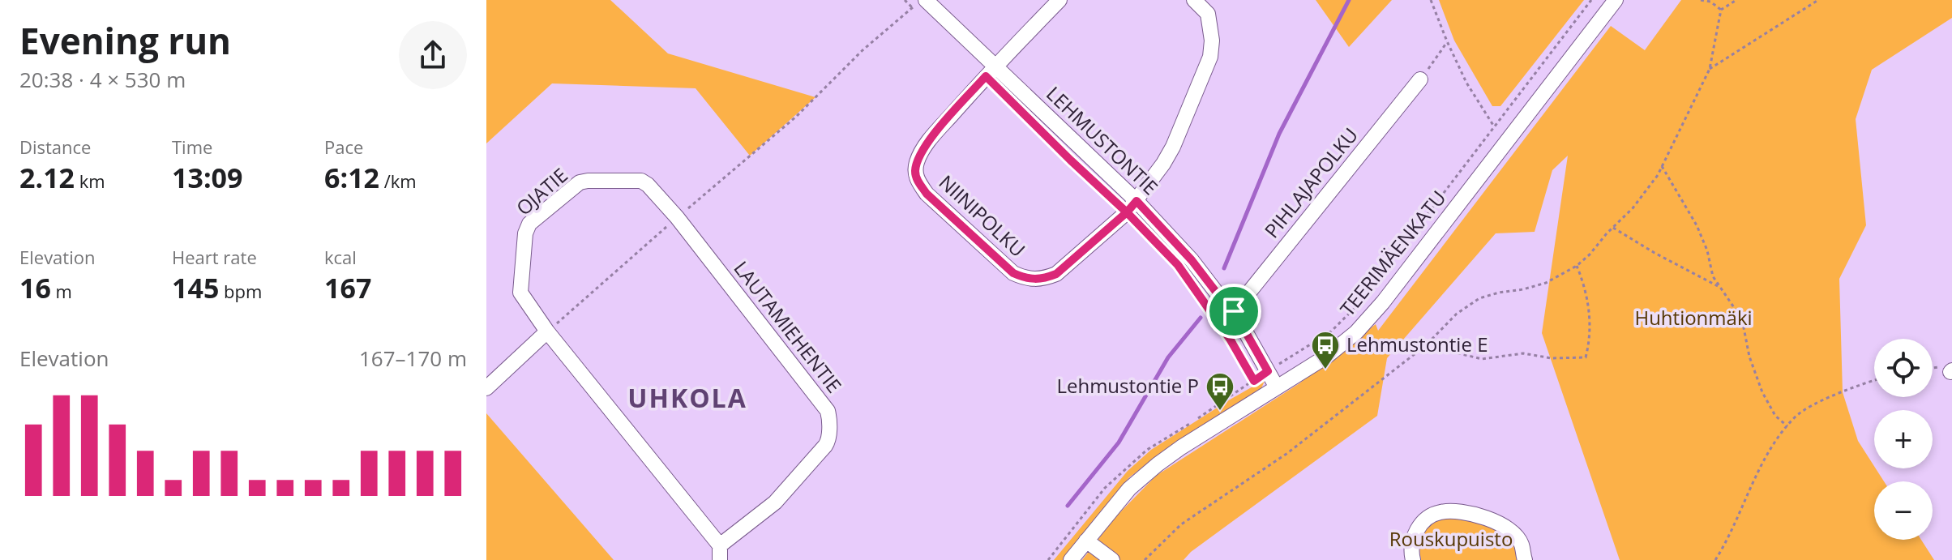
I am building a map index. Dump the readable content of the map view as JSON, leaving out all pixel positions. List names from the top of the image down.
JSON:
{
  "streets": {
    "street": [
      "LEHMUSTONTIE",
      "PIHLAJAPOLKU",
      "OJATIE",
      "NIINIPOLKU",
      "TEERIMÄENKATU",
      "LAUTAMIEHENTIE"
    ]
  },
  "crossings": [
    ["LEHMUSTONTIE", "PIHLAJAPOLKU"],
    ["LEHMUSTONTIE", "NIINIPOLKU"],
    ["LEHMUSTONTIE", "TEERIMÄENKATU"],
    ["OJATIE", "LAUTAMIEHENTIE"]
  ],
  "districts": ["UHKOLA"],
  "parks": ["Huhtionmäki", "Rouskupuisto"],
  "places": {
    "bus stop": ["Lehmustontie E", "Lehmustontie P"]
  },
  "page": {
    "heading": ["Evening run", "20:38 · 4 × 530 m"],
    "stats": [
      ["Distance", "2.12 km"],
      ["Time", "13:09"],
      ["Pace", "6:12 /km"],
      ["Elevation", "16 m"],
      ["Heart rate", "145 bpm"],
      ["kcal", "167"]
    ],
    "chart": ["Elevation", "167–170 m"],
    "map_buttons": ["+", "−"]
  }
}
